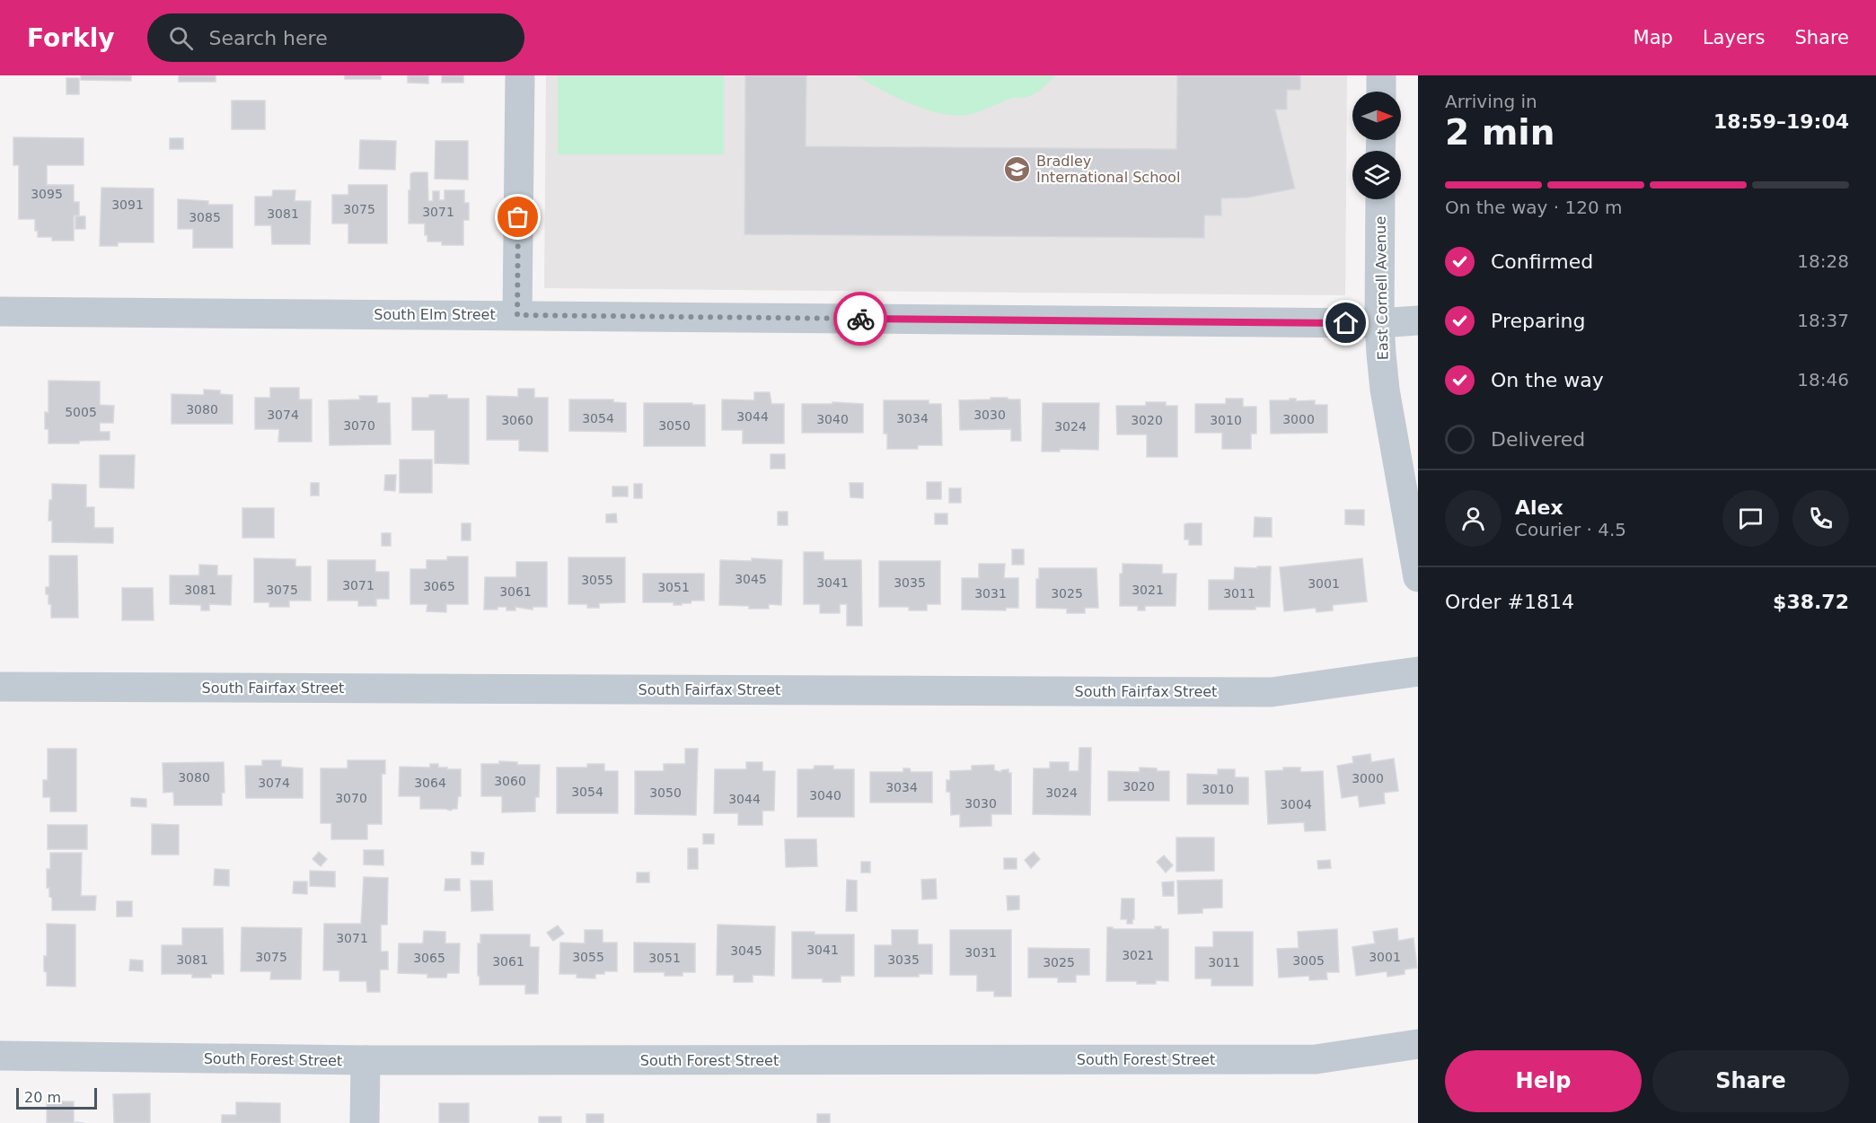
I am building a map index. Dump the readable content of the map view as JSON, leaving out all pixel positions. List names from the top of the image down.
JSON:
{
  "streets": {
    "street": [
      "East Cornell Avenue",
      "South Elm Street",
      "South Fairfax Street",
      "South Forest Street"
    ]
  },
  "crossings": [
    ["East Cornell Avenue", "South Elm Street"]
  ],
  "places": {
    "school or university": ["Bradley International School"]
  },
  "house_numbers": [
    "3095",
    "3091",
    "3075",
    "3071",
    "3081",
    "3085",
    "3080",
    "5005",
    "3074",
    "3030",
    "3044",
    "3054",
    "3034",
    "3040",
    "3000",
    "3060",
    "3020",
    "3010",
    "3070",
    "3050",
    "3024",
    "3045",
    "3055",
    "3041",
    "3035",
    "3001",
    "3071",
    "3065",
    "3051",
    "3081",
    "3075",
    "3021",
    "3061",
    "3031",
    "3025",
    "3011",
    "3080",
    "3000",
    "3060",
    "3074",
    "3064",
    "3020",
    "3034",
    "3010",
    "3054",
    "3050",
    "3024",
    "3040",
    "3070",
    "3044",
    "3030",
    "3004",
    "3071",
    "3041",
    "3045",
    "3031",
    "3021",
    "3075",
    "3055",
    "3001",
    "3065",
    "3051",
    "3081",
    "3035",
    "3005",
    "3061",
    "3025",
    "3011"
  ],
  "scale_bar": "20 m",
  "north": "right",
  "page": {
    "header": "Forkly",
    "search": "Search here",
    "nav": ["Map", "Layers", "Share"],
    "heading": ["2 min", "Arriving in", "18:59–19:04"],
    "panel": [
      "Alex",
      "Courier · 4.5",
      "Order #1814",
      "$38.72"
    ],
    "bar": "On the way · 120 m",
    "list": [
      ["Confirmed", "18:28"],
      ["Preparing", "18:37"],
      ["On the way", "18:46"],
      "Delivered"
    ],
    "buttons": ["Help", "Share"],
    "scale": "20 m"
  }
}
